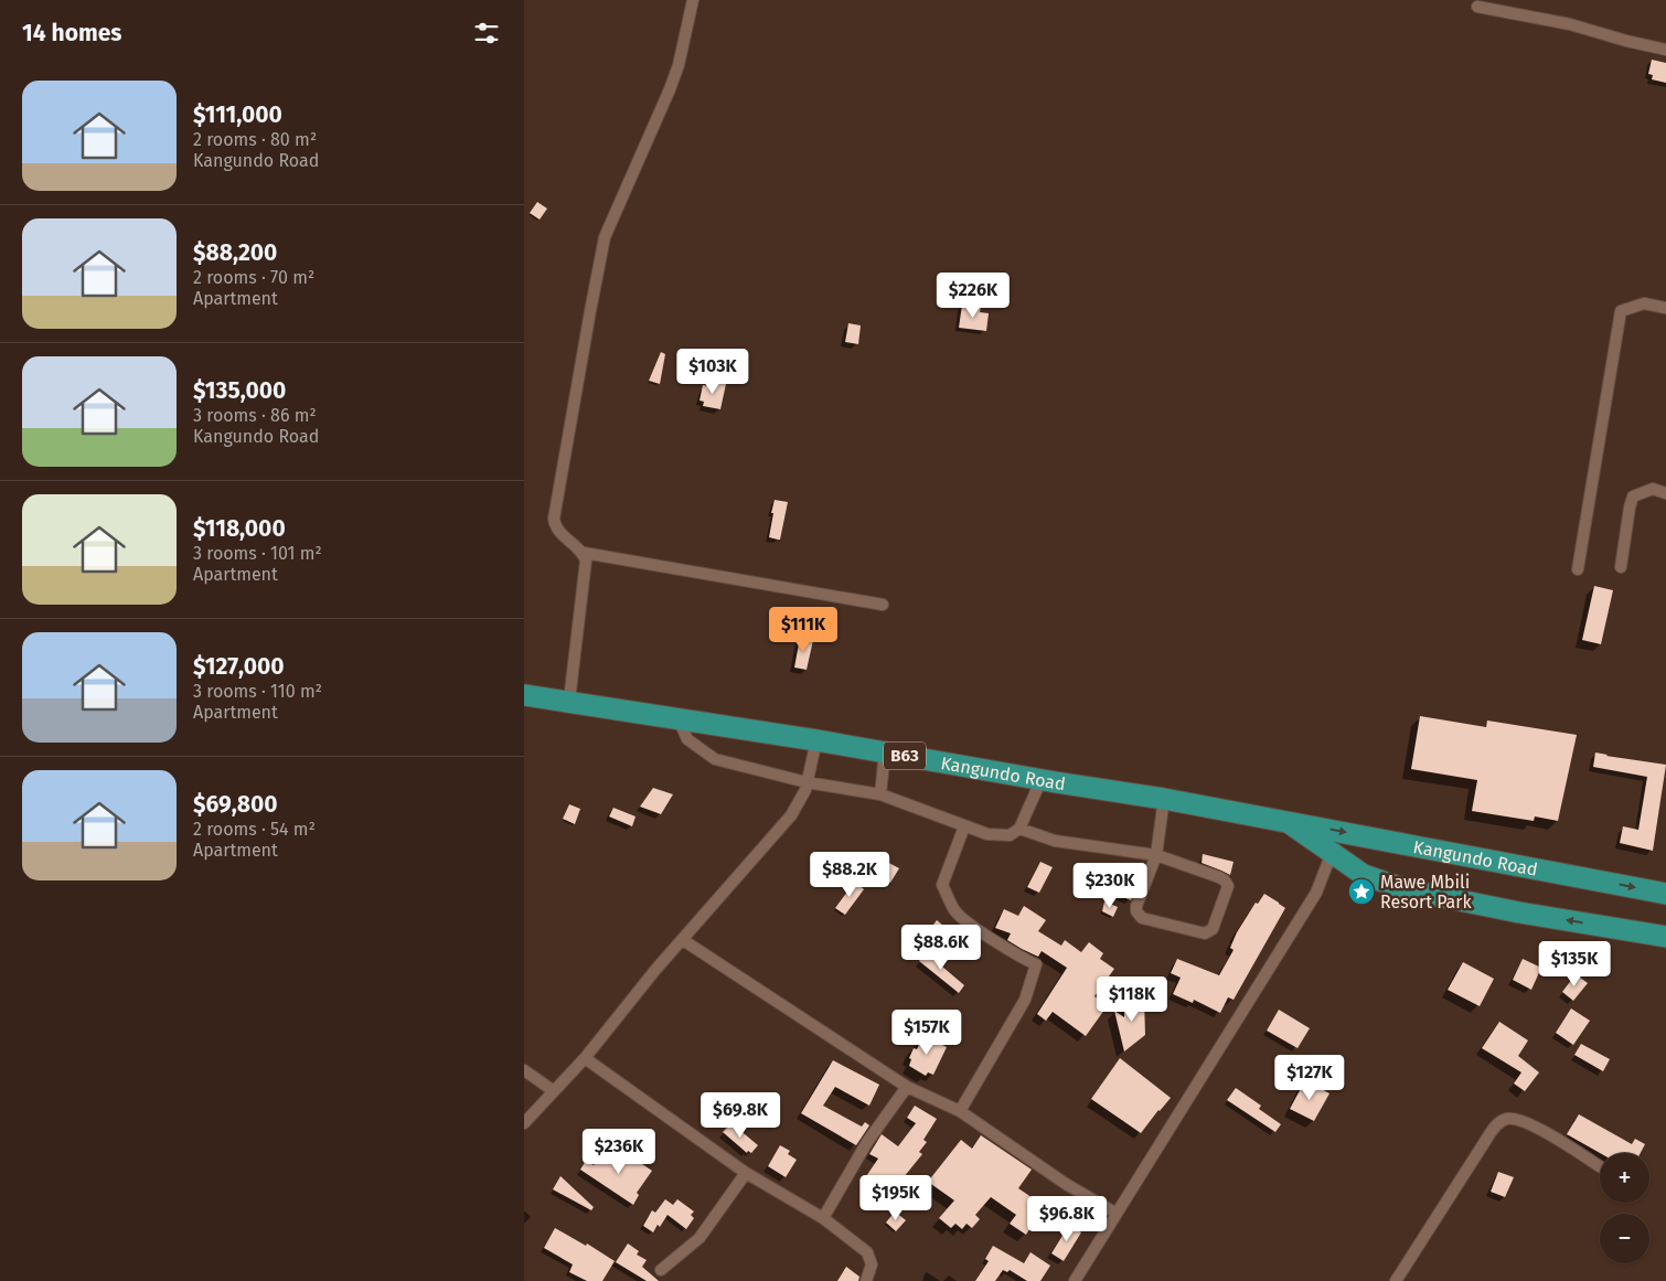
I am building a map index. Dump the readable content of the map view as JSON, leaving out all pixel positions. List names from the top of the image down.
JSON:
{
  "streets": {
    "highway": ["B63", "Kangundo Road"]
  },
  "places": {
    "place": ["Mawe Mbili Resort Park"]
  },
  "page": {
    "heading": "14 homes",
    "list": [
      {
        "name": "$111,000",
        "note": "2 rooms · 80 m² · Kangundo Road"
      },
      {
        "name": "$88,200",
        "note": "2 rooms · 70 m² · Apartment"
      },
      {
        "name": "$135,000",
        "note": "3 rooms · 86 m² · Kangundo Road"
      },
      {
        "name": "$118,000",
        "note": "3 rooms · 101 m² · Apartment"
      },
      {
        "name": "$127,000",
        "note": "3 rooms · 110 m² · Apartment"
      },
      {
        "name": "$69,800",
        "note": "2 rooms · 54 m² · Apartment"
      }
    ],
    "price": [
      "$226K",
      "$103K",
      "$111K",
      "$88.2K",
      "$230K",
      "$88.6K",
      "$135K",
      "$118K",
      "$157K",
      "$127K",
      "$69.8K",
      "$236K",
      "$195K",
      "$96.8K"
    ],
    "map_buttons": ["+", "−"]
  }
}
